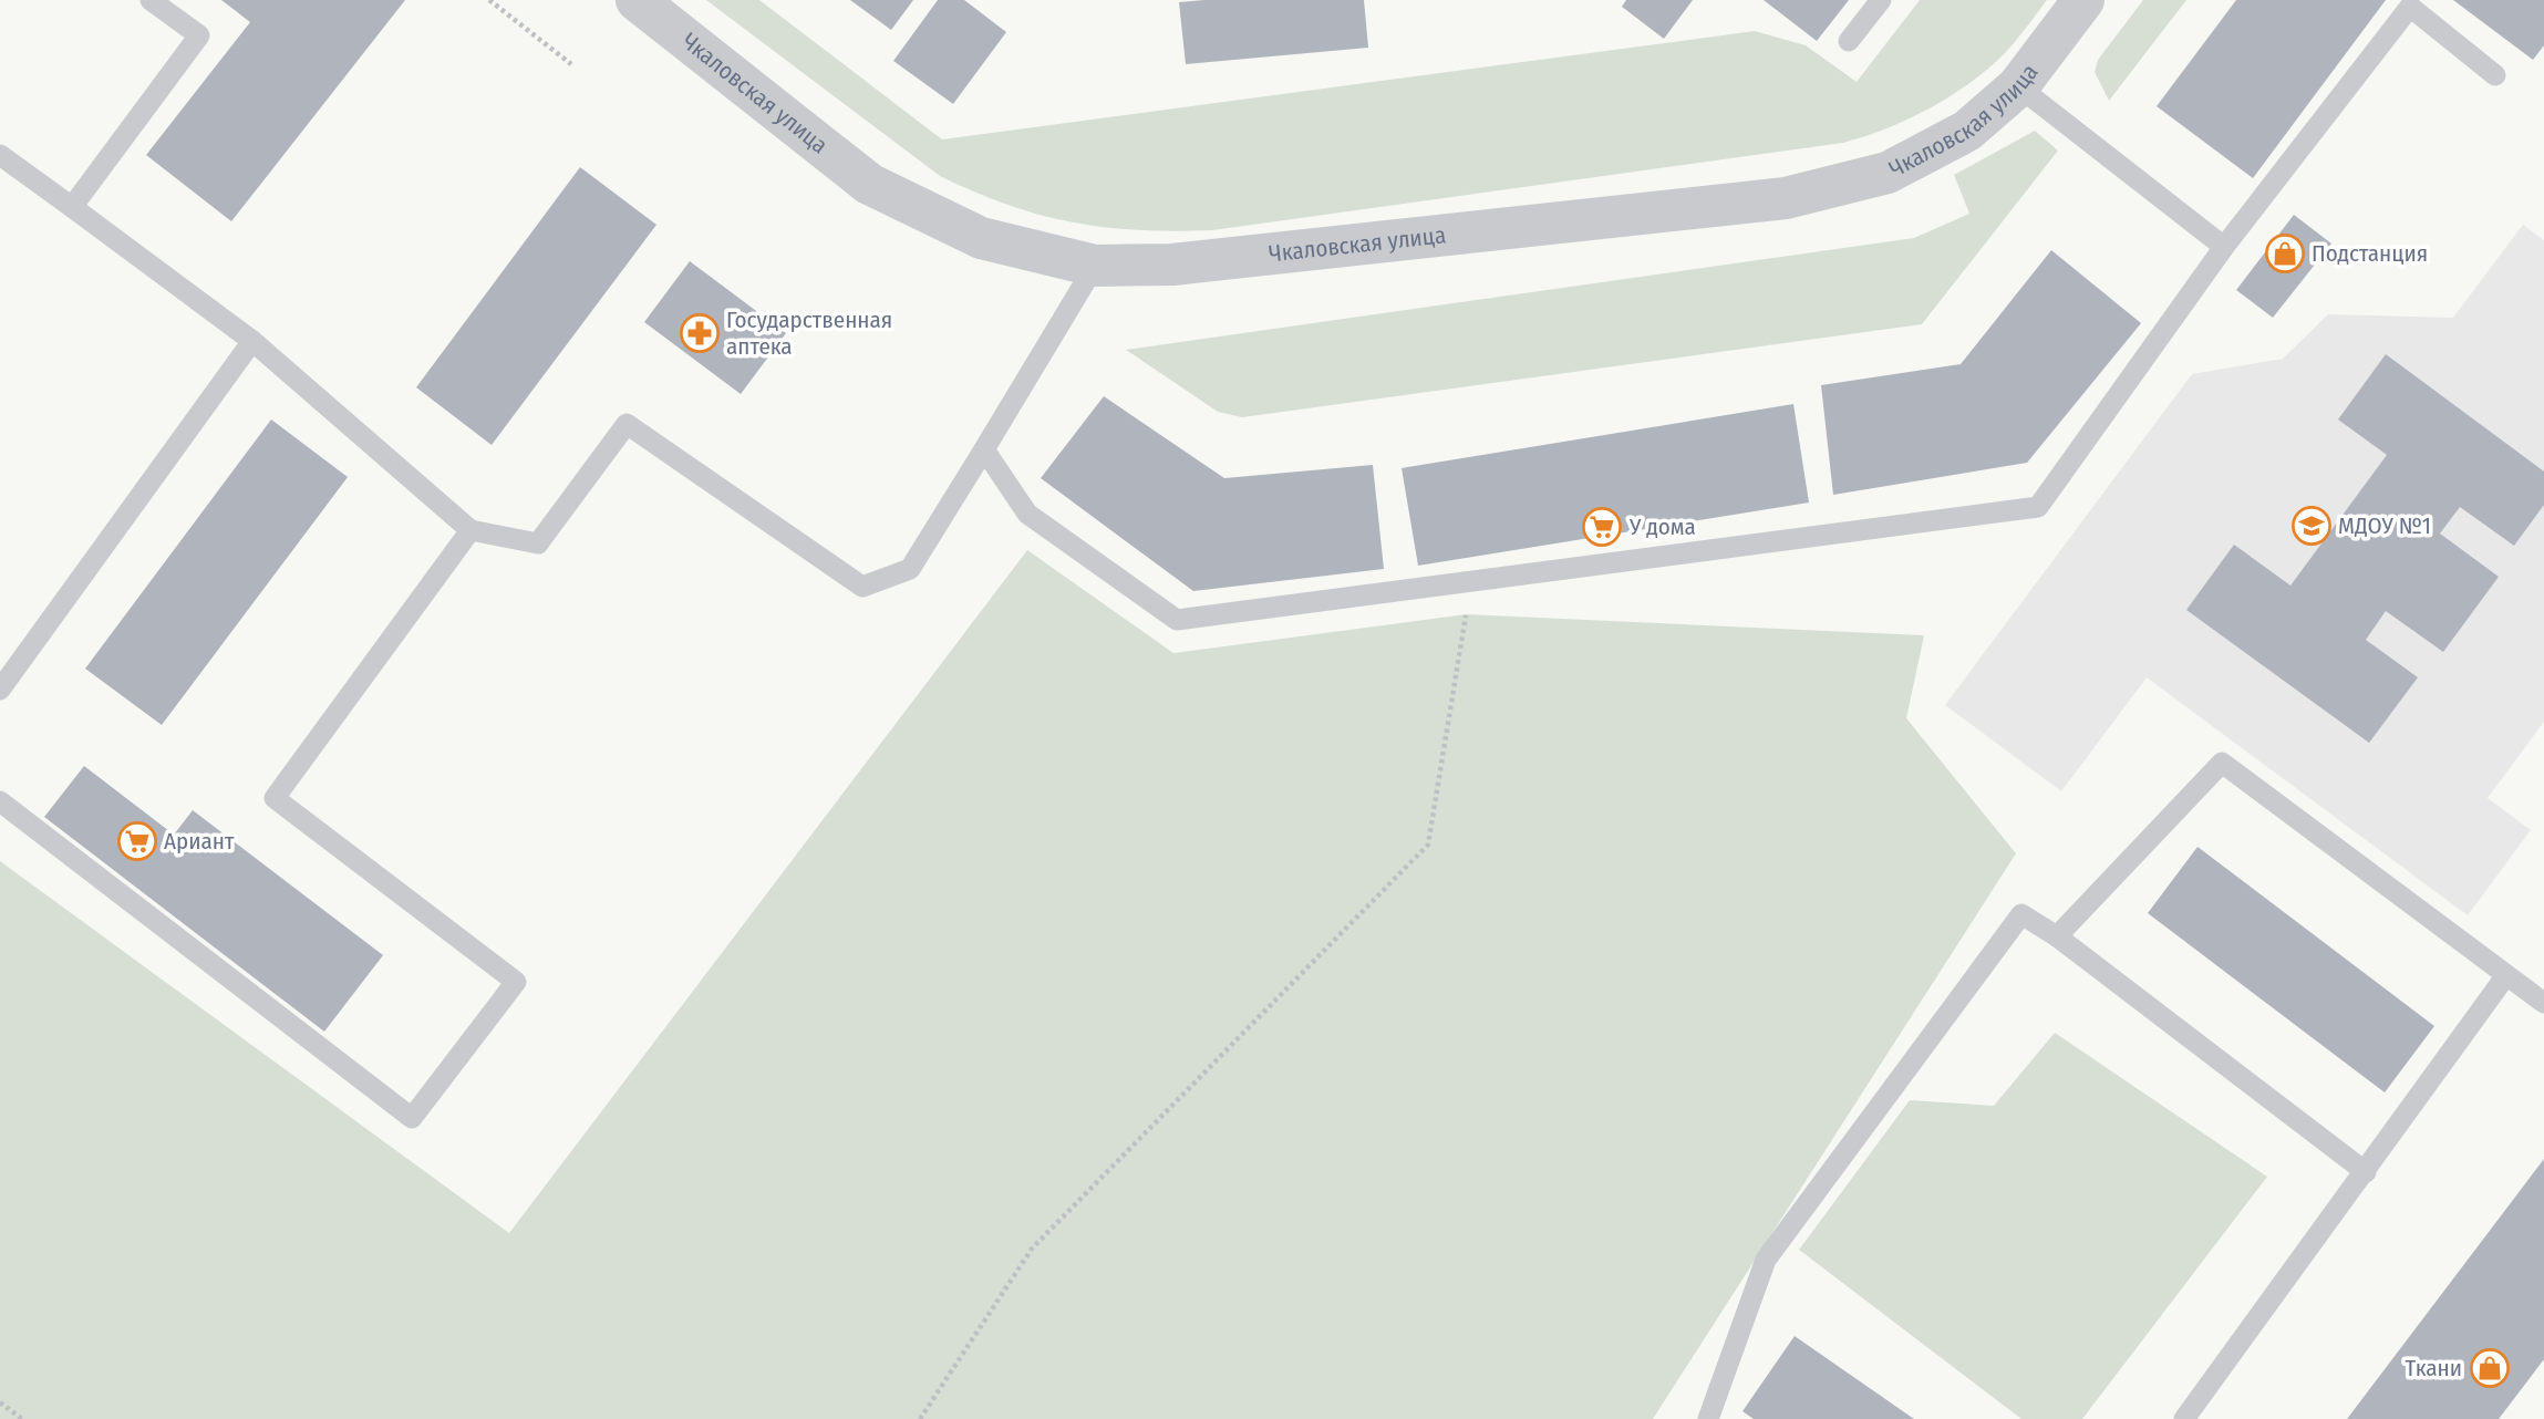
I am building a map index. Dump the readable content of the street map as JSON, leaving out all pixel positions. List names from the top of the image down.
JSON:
{
  "streets": {
    "street": ["Чкаловская улица"]
  },
  "places": {
    "shop": ["Подстанция", "Ткани"],
    "pharmacy": ["Государственная аптека"],
    "school or university": ["МДОУ №1"],
    "supermarket": ["У дома", "Ариант"]
  }
}
